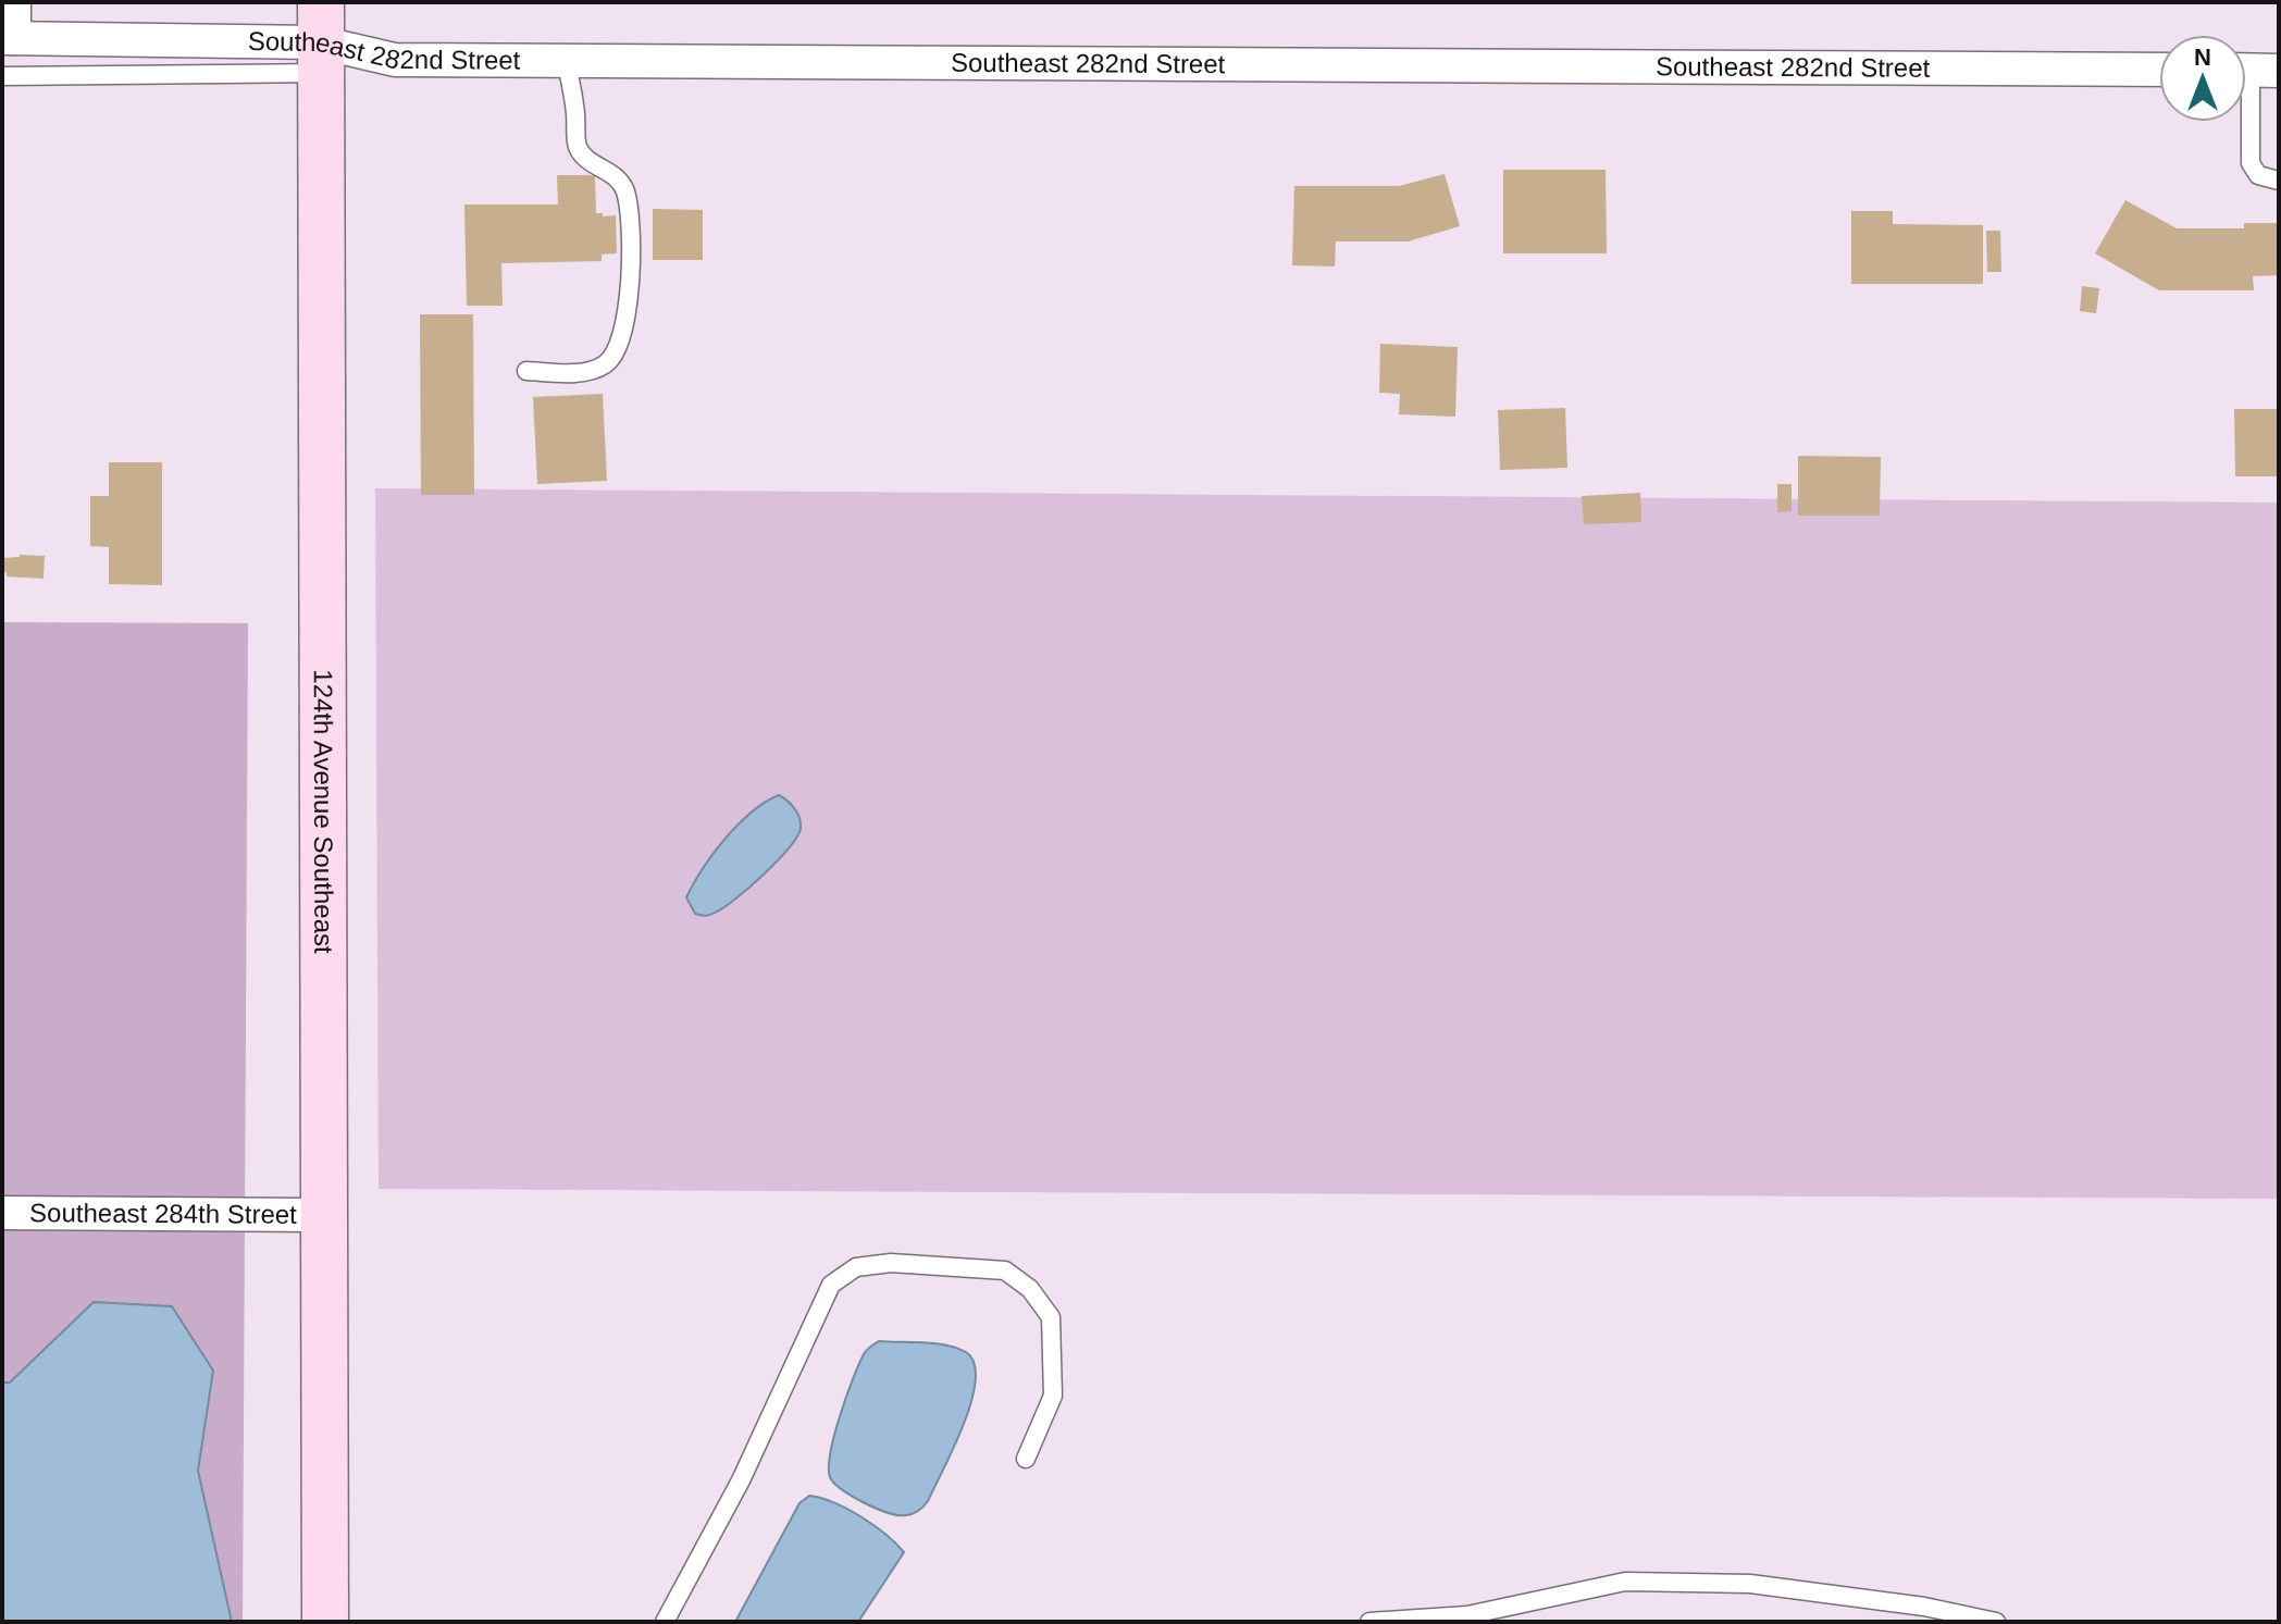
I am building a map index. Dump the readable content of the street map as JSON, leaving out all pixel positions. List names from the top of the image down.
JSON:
{
  "streets": {
    "street": ["Southeast 282nd Street", "124th Avenue Southeast", "Southeast 284th Street"]
  },
  "crossings": [
    ["Southeast 282nd Street", "124th Avenue Southeast"],
    ["124th Avenue Southeast", "Southeast 284th Street"]
  ],
  "north": "top"
}
